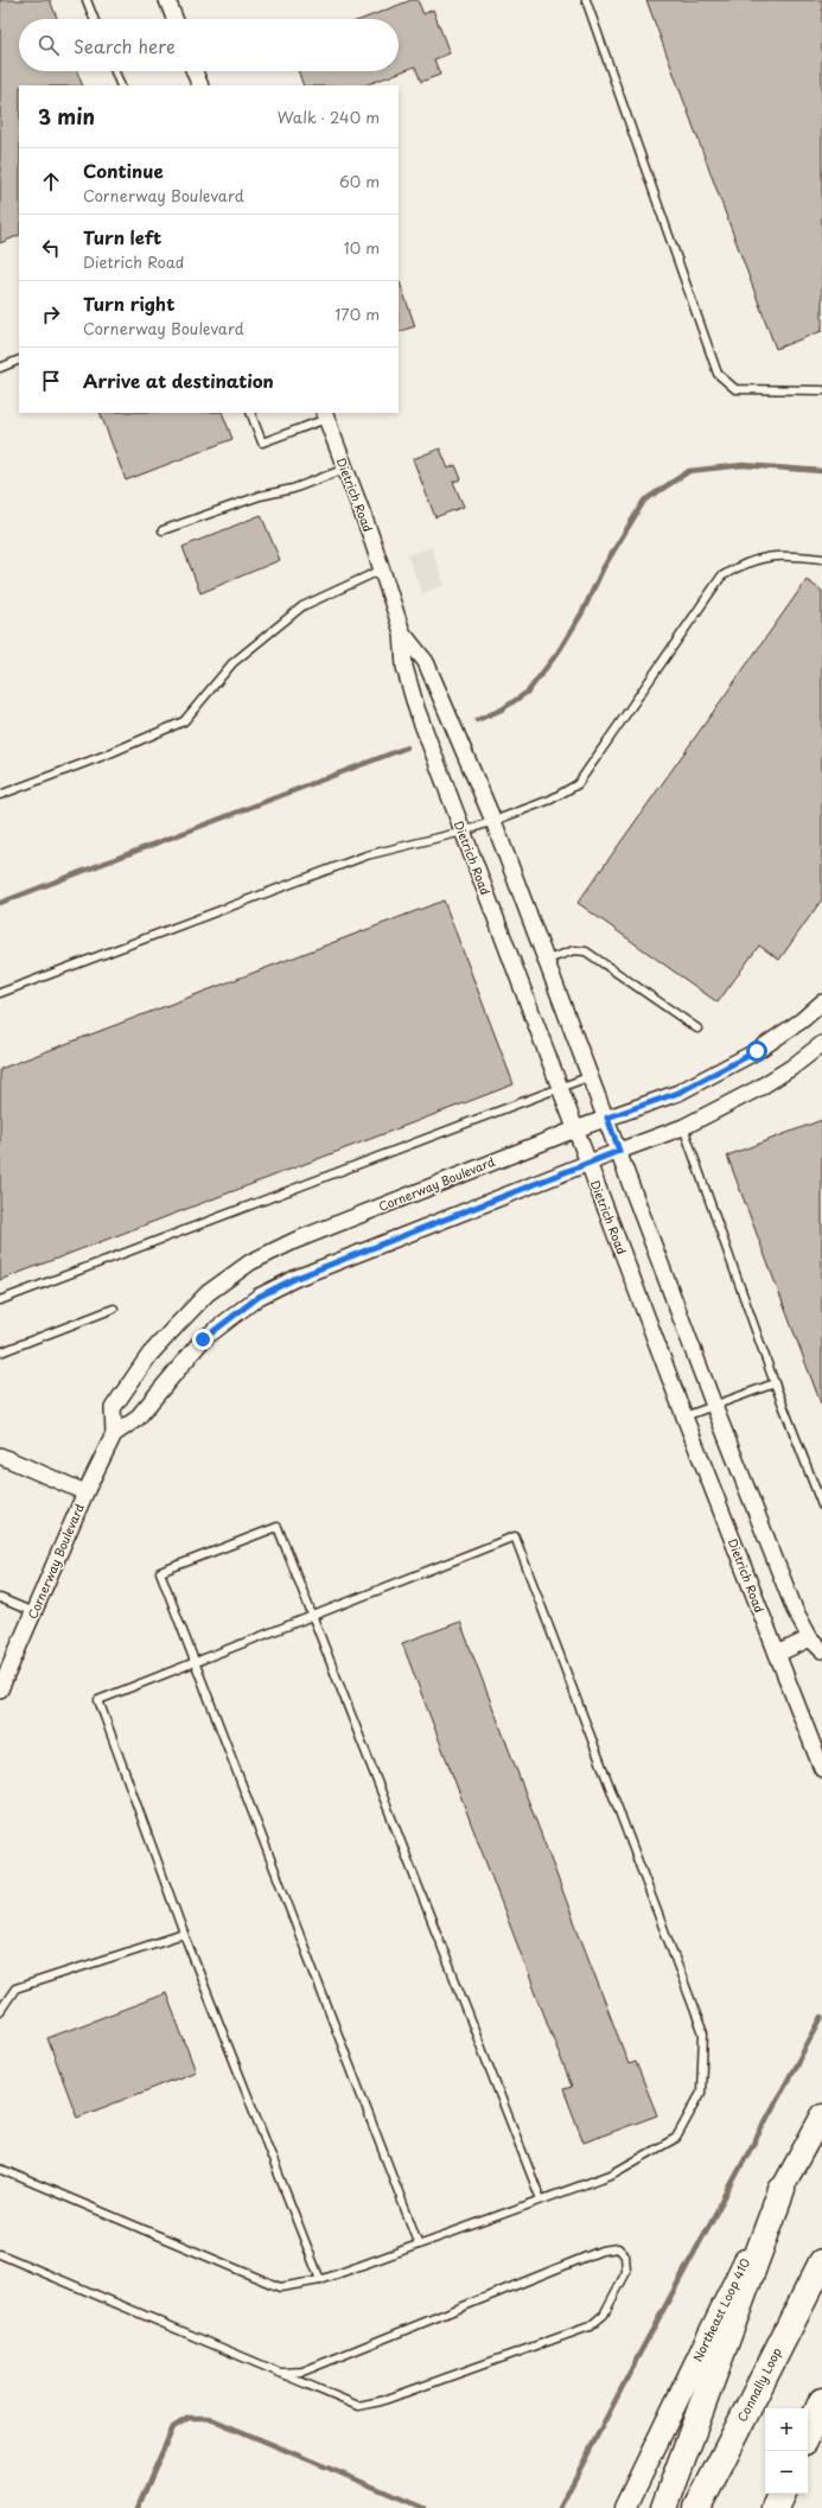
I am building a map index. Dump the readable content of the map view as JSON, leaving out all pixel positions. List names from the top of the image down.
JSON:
{
  "streets": {
    "highway": ["Connally Loop"],
    "main road": ["Northeast Loop 410"],
    "street": ["Dietrich Road", "Cornerway Boulevard"]
  },
  "crossings": [
    ["Dietrich Road", "Cornerway Boulevard"]
  ],
  "page": {
    "search": "Search here",
    "heading": ["3 min", "Walk · 240 m"],
    "list": [
      ["Continue", "Cornerway Boulevard", "60 m"],
      ["Turn left", "Dietrich Road", "10 m"],
      ["Turn right", "Cornerway Boulevard", "170 m"],
      "Arrive at destination"
    ],
    "map_buttons": ["+", "−"]
  }
}
